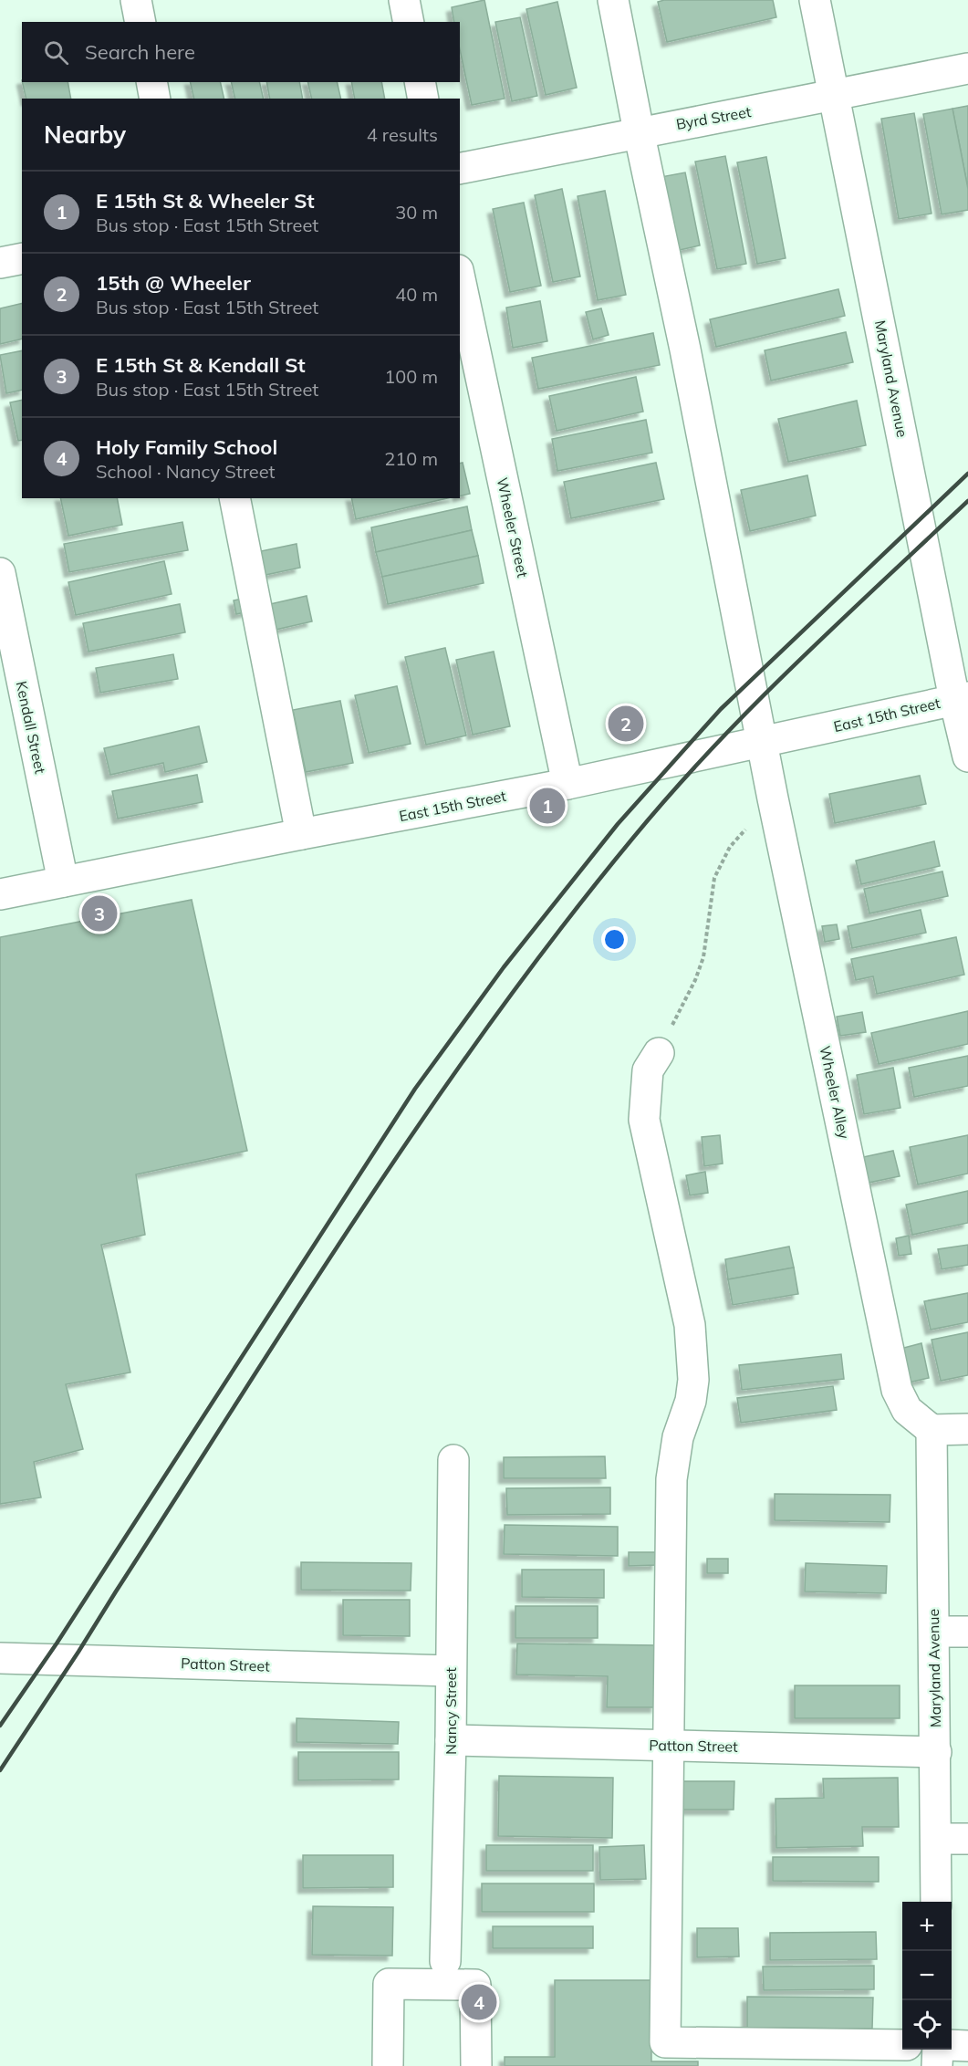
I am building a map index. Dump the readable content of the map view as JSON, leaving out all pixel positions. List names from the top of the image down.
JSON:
{
  "streets": {
    "street": [
      "Byrd Street",
      "Maryland Avenue",
      "Wheeler Street",
      "East 15th Street",
      "Kendall Street",
      "Wheeler Alley",
      "Patton Street",
      "Nancy Street"
    ]
  },
  "crossings": [
    ["Byrd Street", "Maryland Avenue"],
    ["Byrd Street", "Wheeler Alley"],
    ["Maryland Avenue", "East 15th Street"],
    ["Maryland Avenue", "Wheeler Alley"],
    ["Maryland Avenue", "Patton Street"],
    ["Wheeler Street", "East 15th Street"],
    ["East 15th Street", "Kendall Street"],
    ["East 15th Street", "Wheeler Alley"],
    ["Patton Street", "Nancy Street"]
  ],
  "page": {
    "search": "Search here",
    "heading": ["Nearby", "4 results"],
    "list": [
      {
        "mark": "1",
        "name": "E 15th St & Wheeler St",
        "note": "Bus stop · East 15th Street",
        "value": "30 m"
      },
      {
        "mark": "2",
        "name": "15th @ Wheeler",
        "note": "Bus stop · East 15th Street",
        "value": "40 m"
      },
      {
        "mark": "3",
        "name": "E 15th St & Kendall St",
        "note": "Bus stop · East 15th Street",
        "value": "100 m"
      },
      {
        "mark": "4",
        "name": "Holy Family School",
        "note": "School · Nancy Street",
        "value": "210 m"
      }
    ],
    "pins": [
      "2",
      "1",
      "3",
      "4"
    ],
    "map_buttons": ["+", "−"]
  }
}
